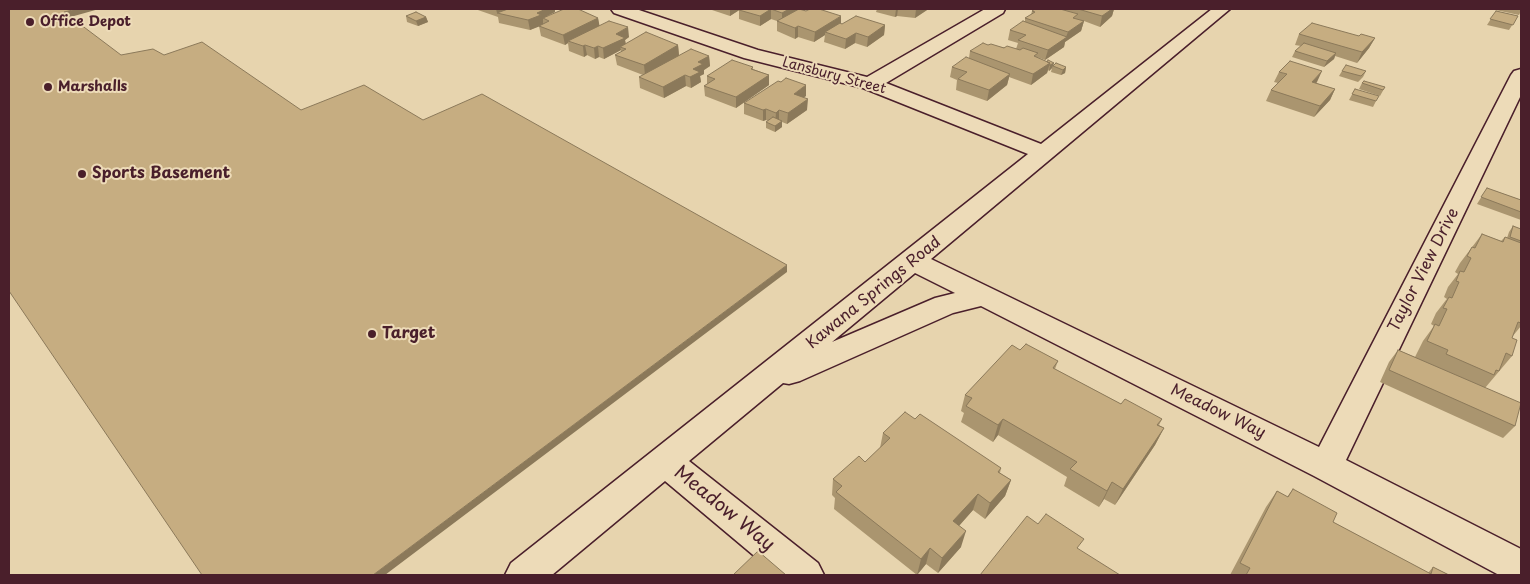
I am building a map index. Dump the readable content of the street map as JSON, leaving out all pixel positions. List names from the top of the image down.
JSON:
{
  "streets": {
    "street": [
      "Lansbury Street",
      "Taylor View Drive",
      "Kawana Springs Road",
      "Meadow Way"
    ]
  },
  "crossings": [
    ["Lansbury Street", "Kawana Springs Road"],
    ["Taylor View Drive", "Meadow Way"],
    ["Kawana Springs Road", "Meadow Way"]
  ],
  "places": [
    "Office Depot",
    "Marshalls",
    "Sports Basement",
    "Target"
  ]
}
